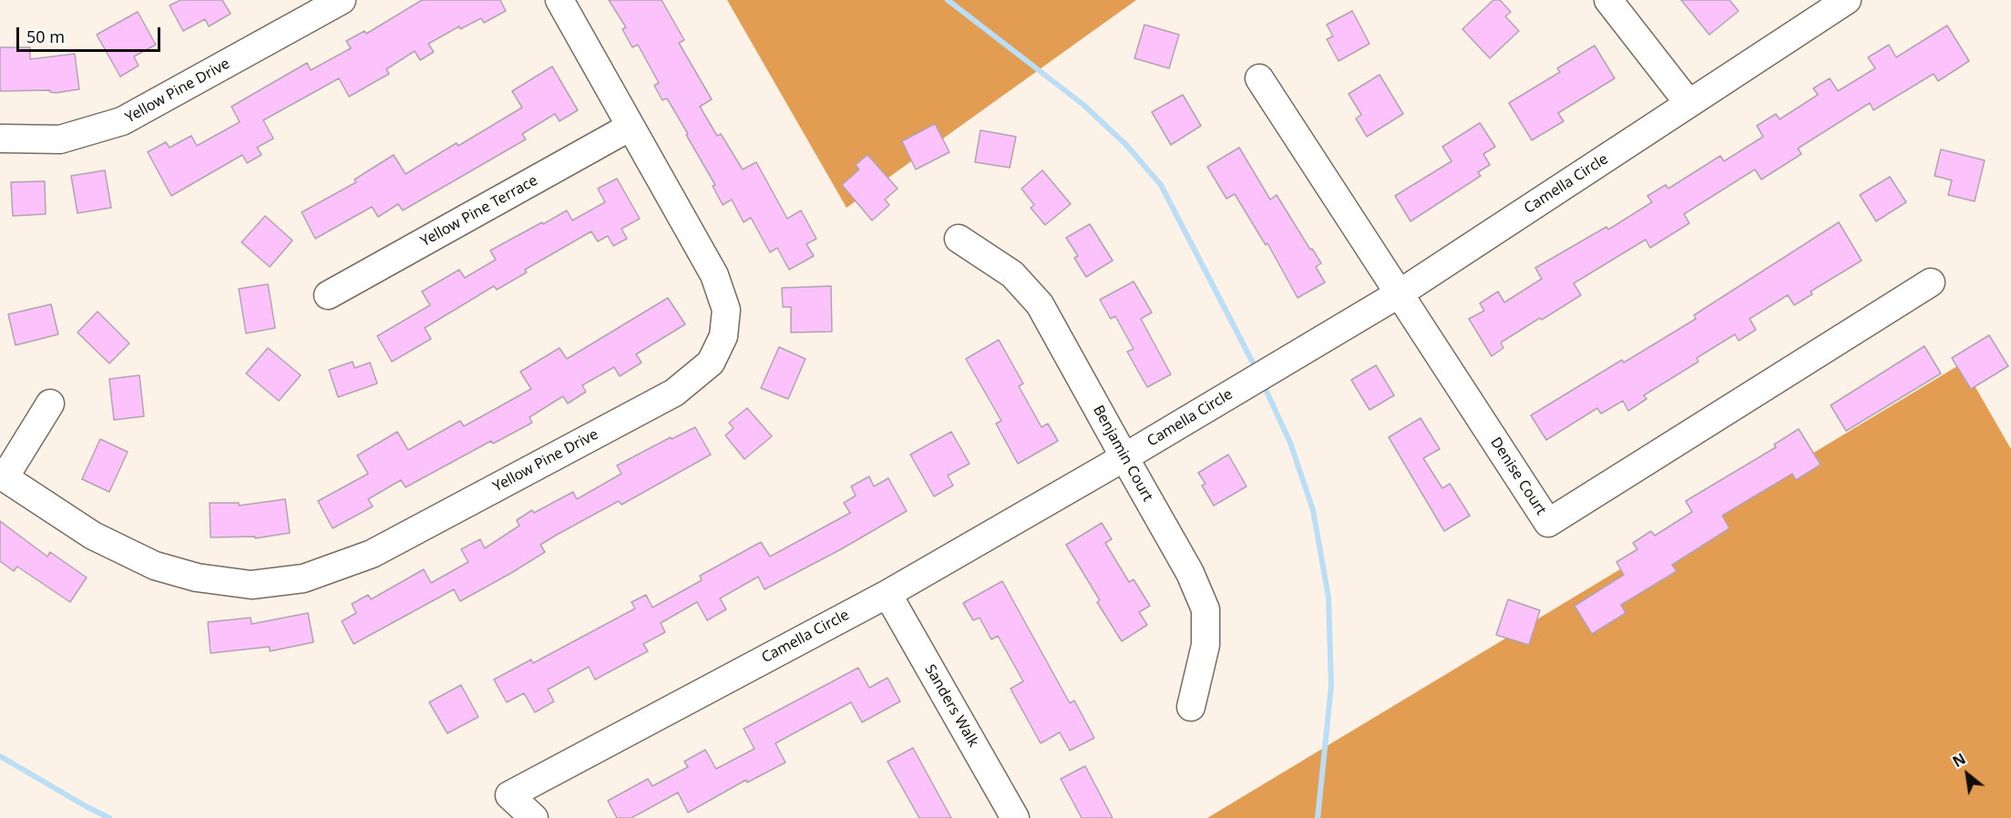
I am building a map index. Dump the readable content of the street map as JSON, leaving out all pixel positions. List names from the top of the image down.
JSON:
{
  "streets": {
    "street": [
      "Yellow Pine Drive",
      "Camella Circle",
      "Yellow Pine Terrace",
      "Benjamin Court",
      "Denise Court",
      "Sanders Walk"
    ]
  },
  "crossings": [
    ["Yellow Pine Drive", "Yellow Pine Terrace"],
    ["Camella Circle", "Benjamin Court"],
    ["Camella Circle", "Denise Court"],
    ["Camella Circle", "Sanders Walk"]
  ],
  "scale_bar": "50 m",
  "north": "top left"
}
